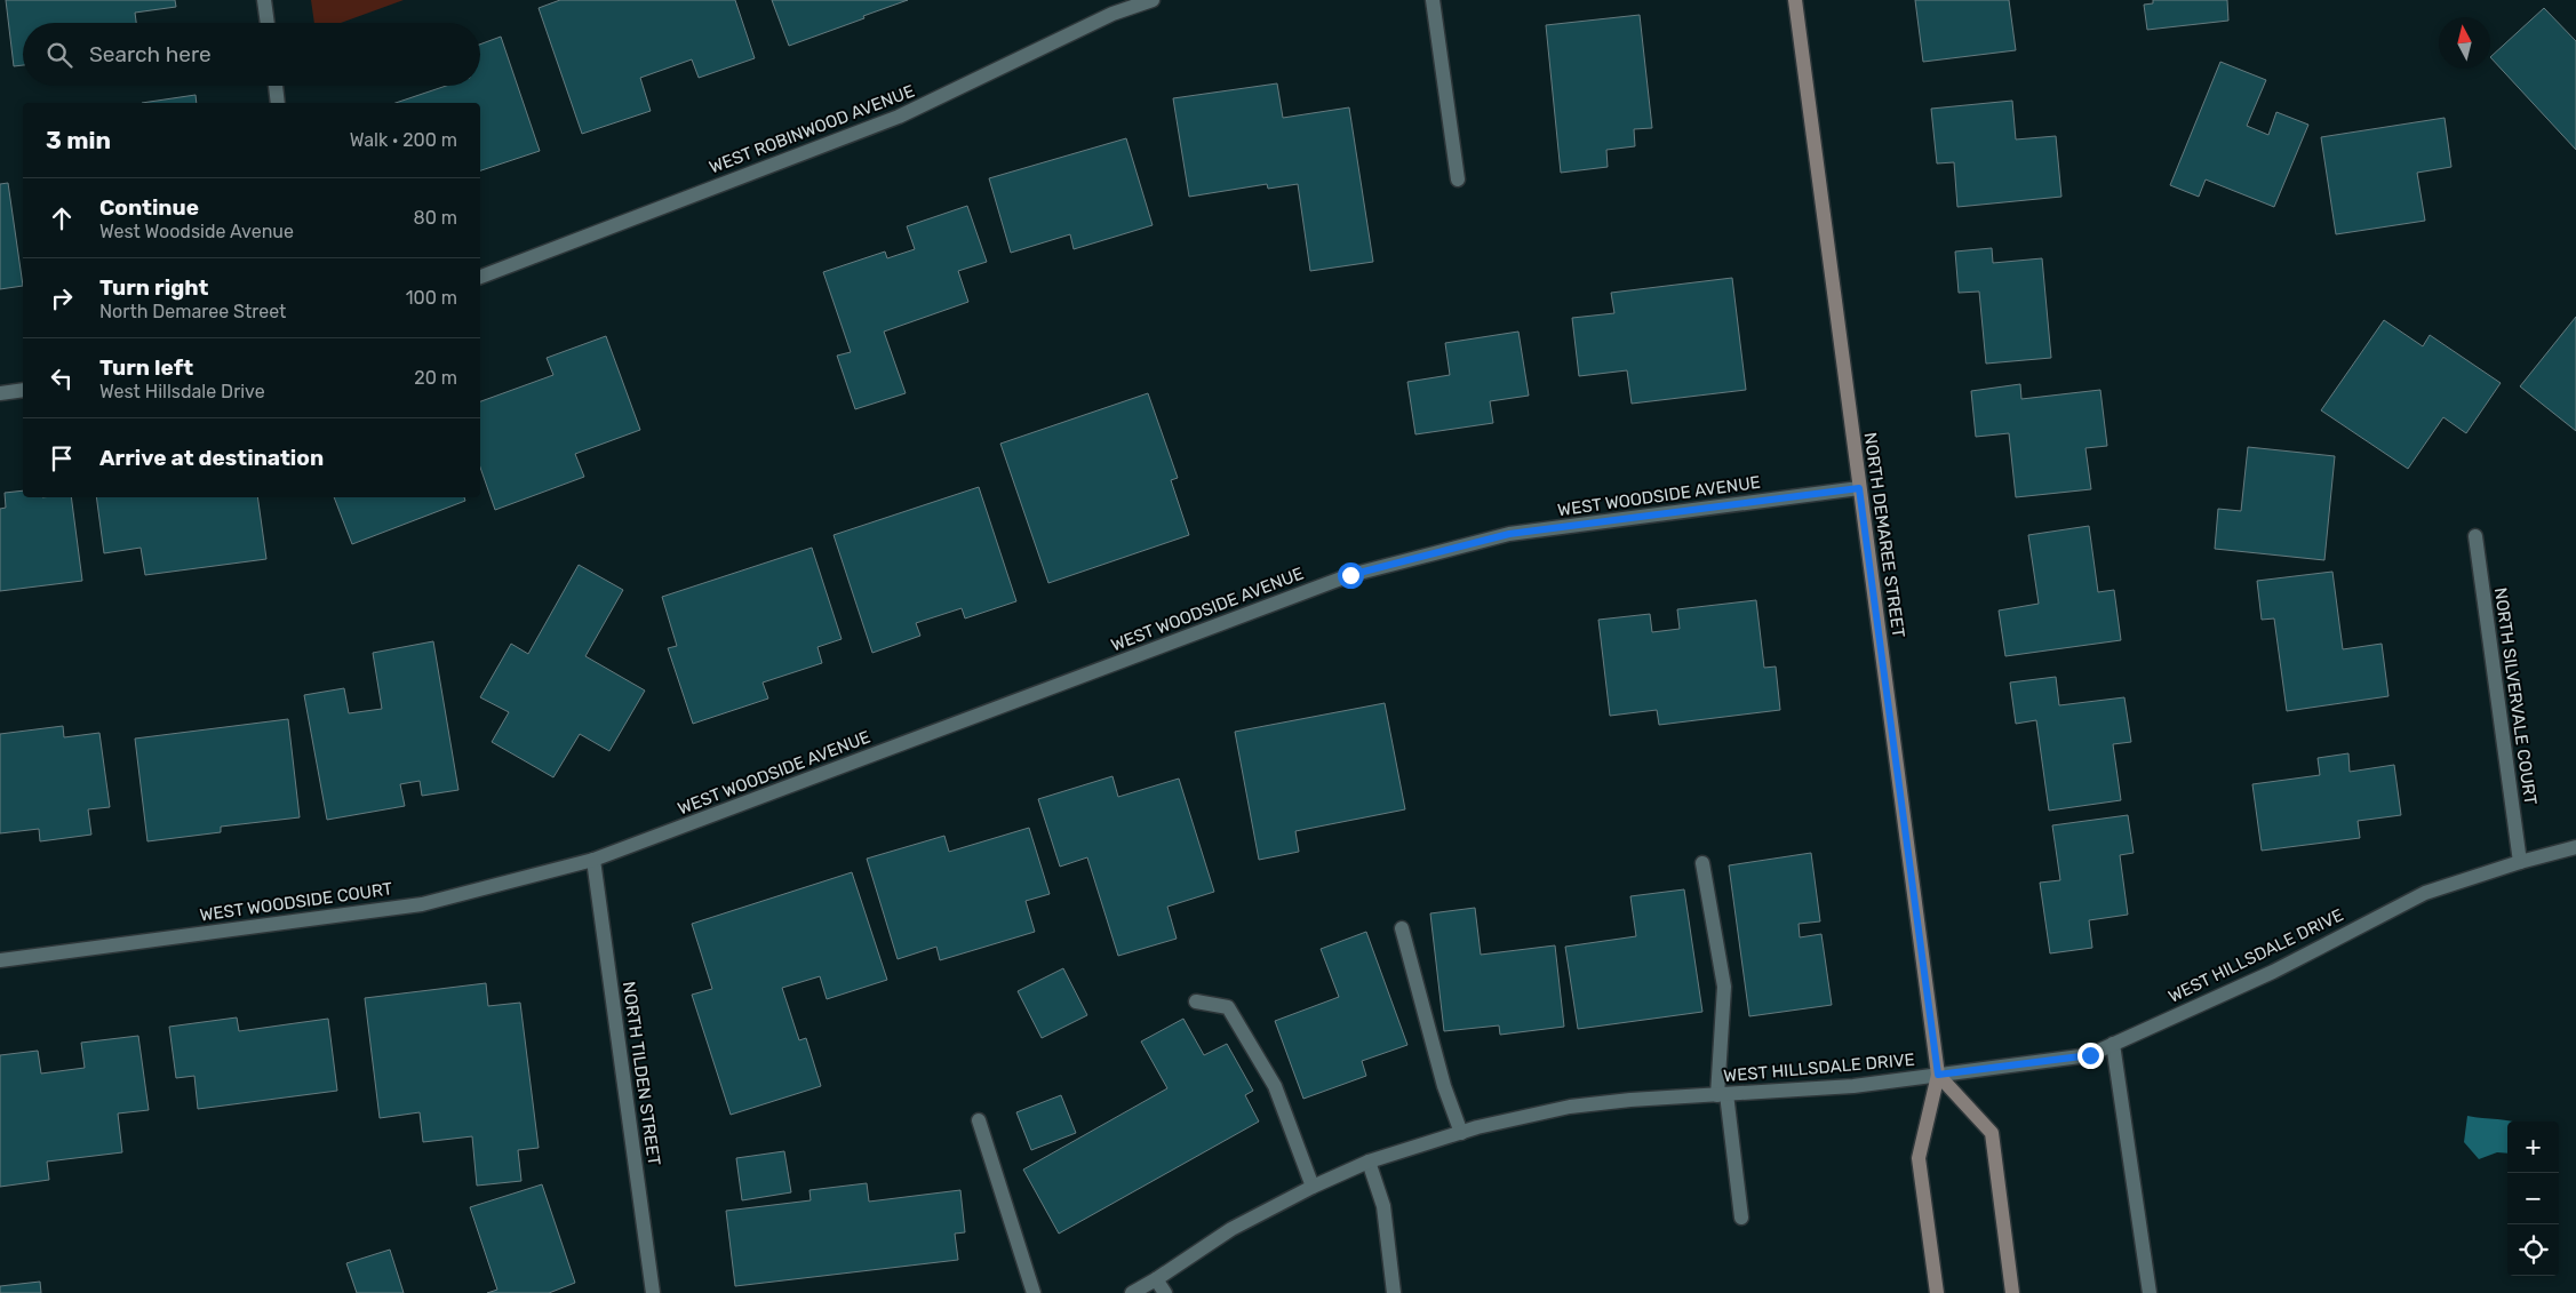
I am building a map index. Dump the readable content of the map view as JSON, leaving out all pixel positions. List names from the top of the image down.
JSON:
{
  "streets": {
    "main road": ["NORTH DEMAREE STREET"],
    "street": [
      "WEST ROBINWOOD AVENUE",
      "WEST WOODSIDE AVENUE",
      "NORTH SILVERVALE COURT",
      "WEST WOODSIDE COURT",
      "WEST HILLSDALE DRIVE",
      "NORTH TILDEN STREET"
    ]
  },
  "crossings": [
    ["WEST WOODSIDE AVENUE", "NORTH DEMAREE STREET"],
    ["WEST WOODSIDE AVENUE", "WEST WOODSIDE COURT"],
    ["WEST WOODSIDE AVENUE", "NORTH TILDEN STREET"],
    ["NORTH DEMAREE STREET", "WEST HILLSDALE DRIVE"],
    ["NORTH SILVERVALE COURT", "WEST HILLSDALE DRIVE"],
    ["WEST WOODSIDE COURT", "NORTH TILDEN STREET"]
  ],
  "north": "top",
  "page": {
    "search": "Search here",
    "heading": ["3 min", "Walk · 200 m"],
    "list": [
      ["Continue", "West Woodside Avenue", "80 m"],
      ["Turn right", "North Demaree Street", "100 m"],
      ["Turn left", "West Hillsdale Drive", "20 m"],
      "Arrive at destination"
    ],
    "map_buttons": ["+", "−"]
  }
}
